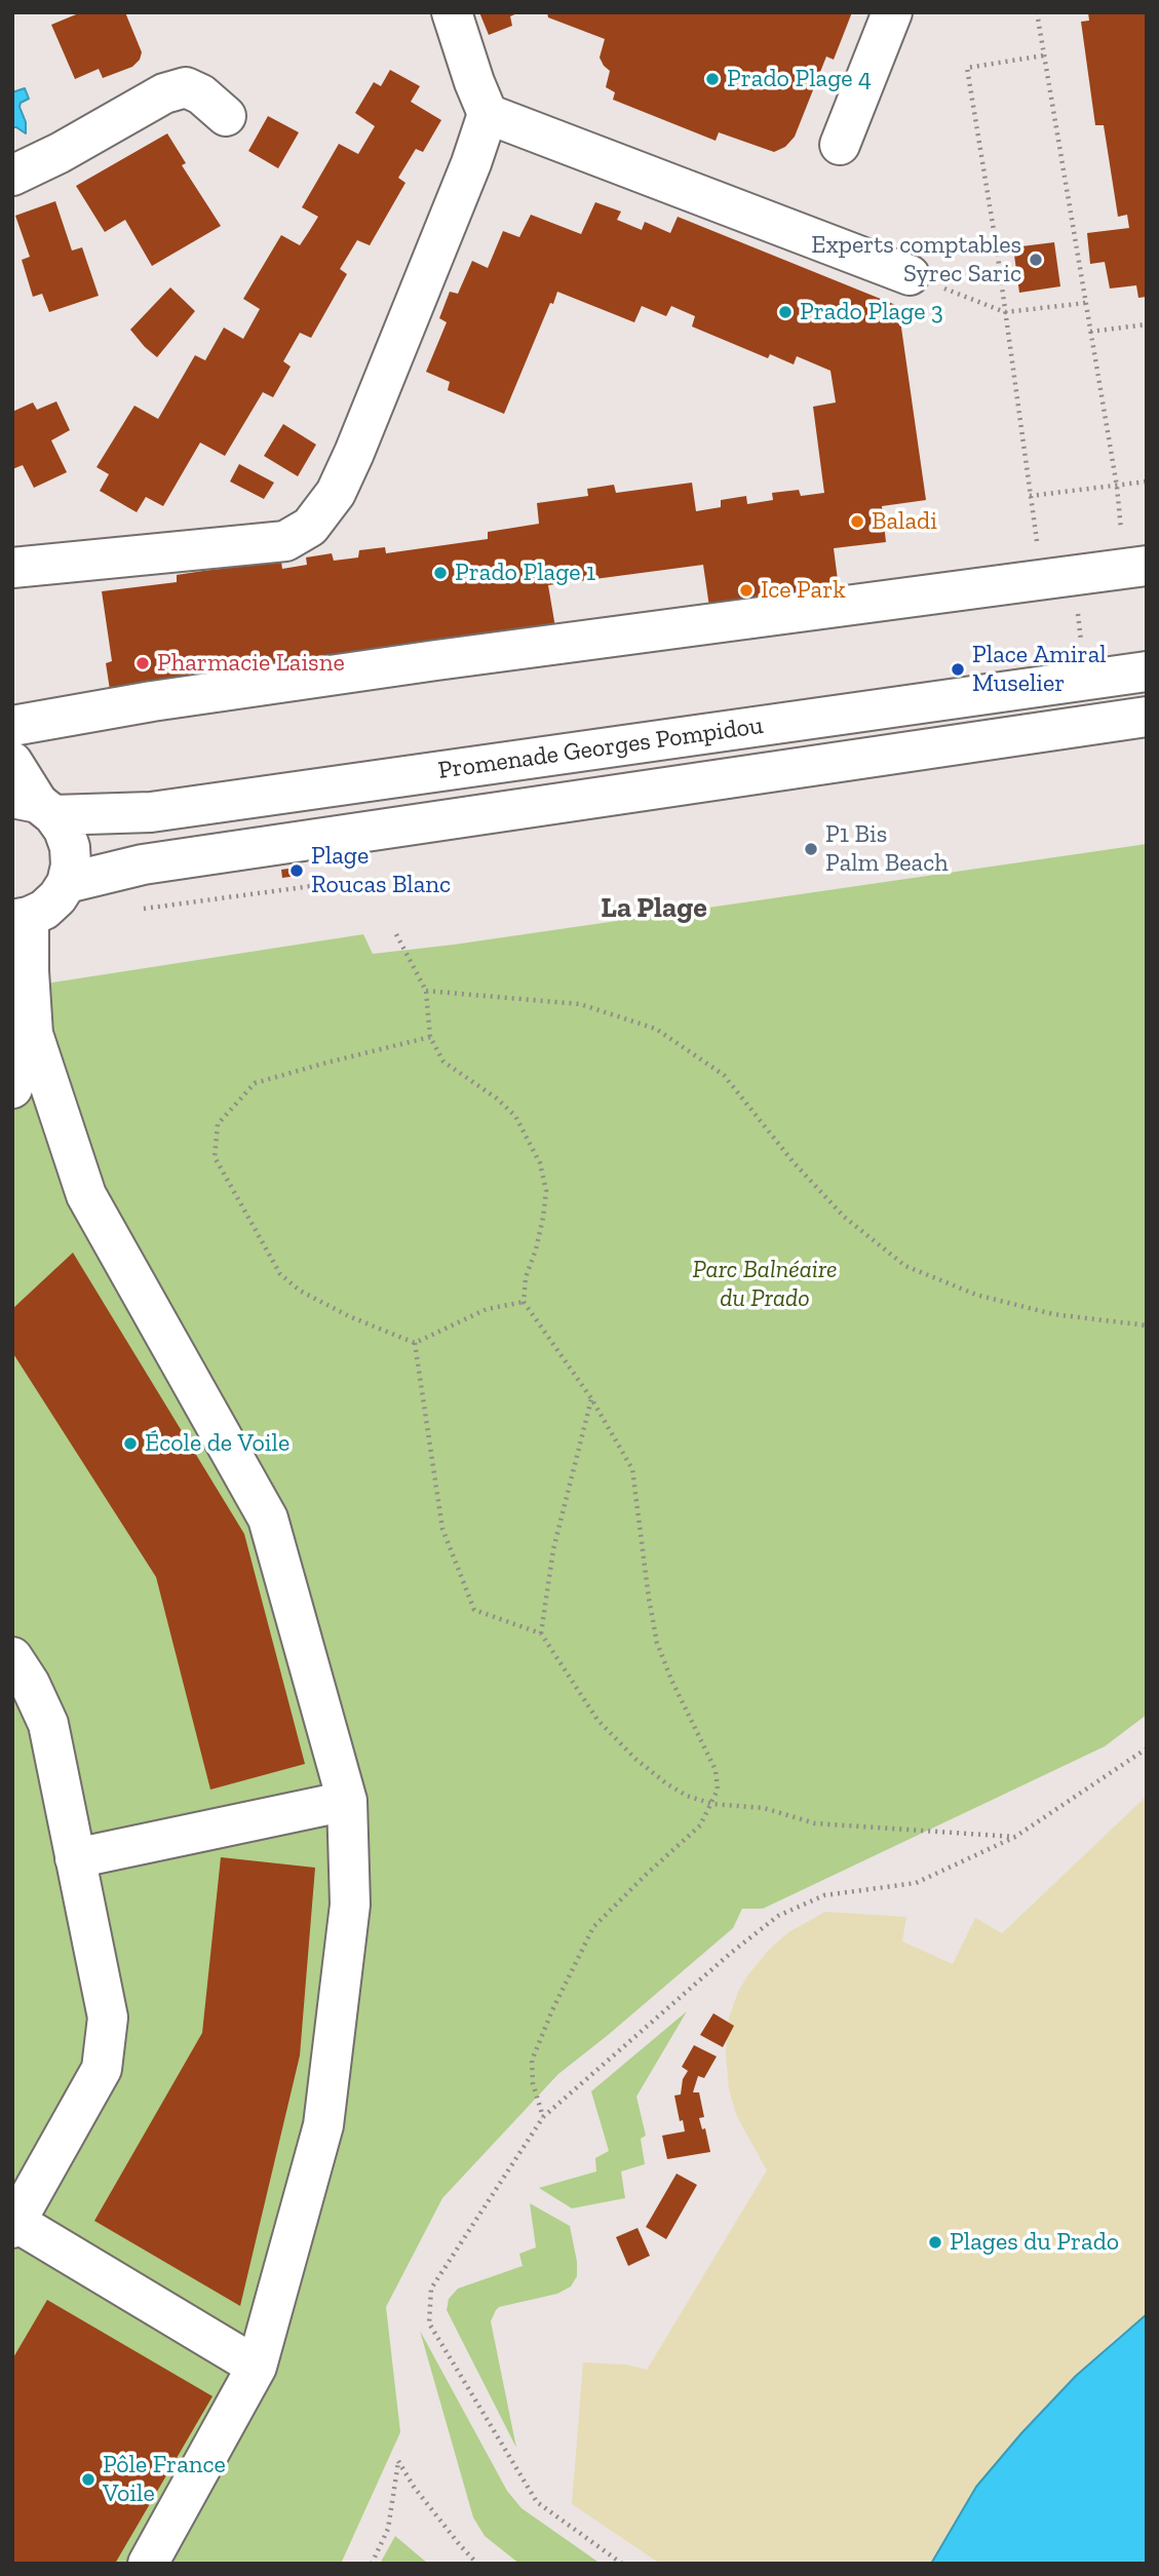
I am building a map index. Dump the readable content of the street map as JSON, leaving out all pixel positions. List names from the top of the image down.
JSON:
{
  "streets": {
    "main road": ["Promenade Georges Pompidou"]
  },
  "districts": ["La Plage"],
  "parks": ["Parc Balnéaire du Prado"],
  "places": [
    "Prado Plage 4",
    "Experts comptables Syrec Saric",
    "Prado Plage 3",
    "Baladi",
    "Prado Plage 1",
    "Ice Park",
    "Pharmacie Laisne",
    "Place Amiral Muselier",
    "P1 Bis Palm Beach",
    "Plage Roucas Blanc",
    "École de Voile",
    "Plages du Prado",
    "Pôle France Voile"
  ]
}
